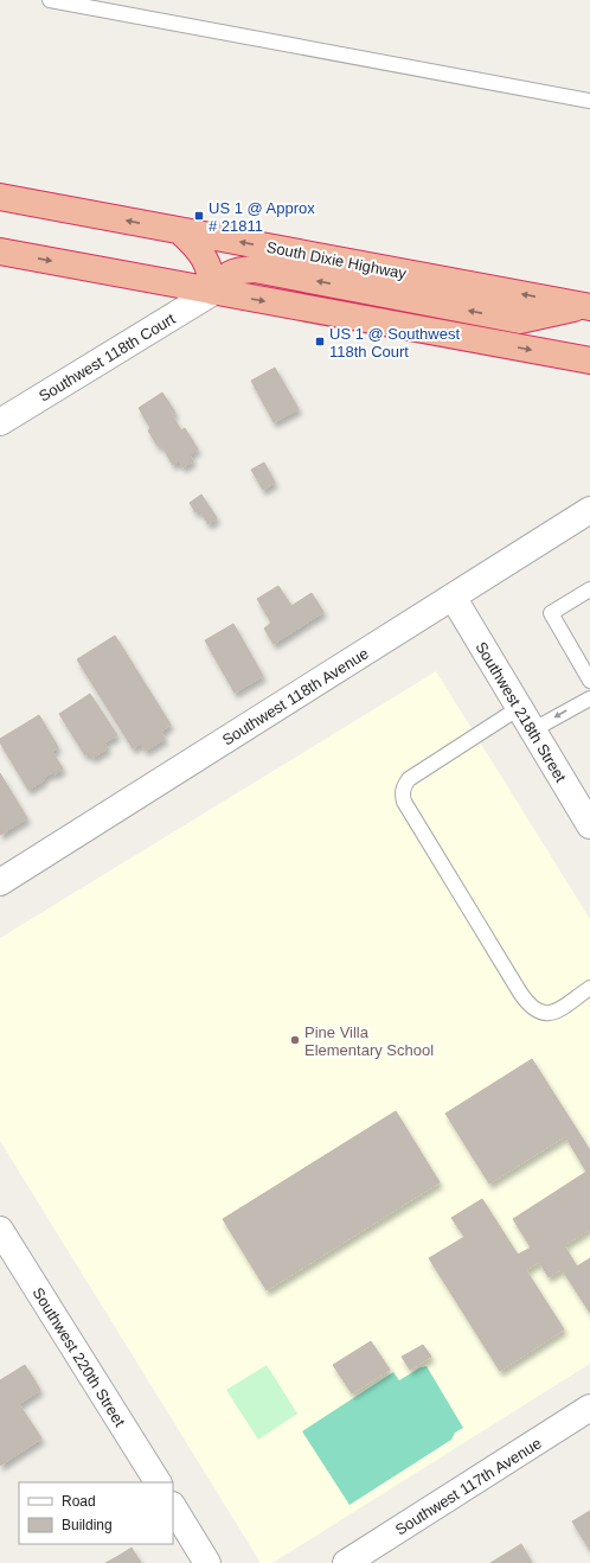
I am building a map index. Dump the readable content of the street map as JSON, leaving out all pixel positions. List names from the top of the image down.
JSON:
{
  "streets": {
    "highway": ["South Dixie Highway"],
    "street": [
      "Southwest 118th Court",
      "Southwest 118th Avenue",
      "Southwest 218th Street",
      "Southwest 220th Street",
      "Southwest 117th Avenue"
    ]
  },
  "crossings": [
    ["Southwest 118th Avenue", "Southwest 218th Street"]
  ],
  "places": {
    "transit": ["US 1 @ Approx # 21811", "US 1 @ Southwest 118th Court"],
    "other": ["Pine Villa Elementary School"]
  },
  "legend": ["Road", "Building"]
}
